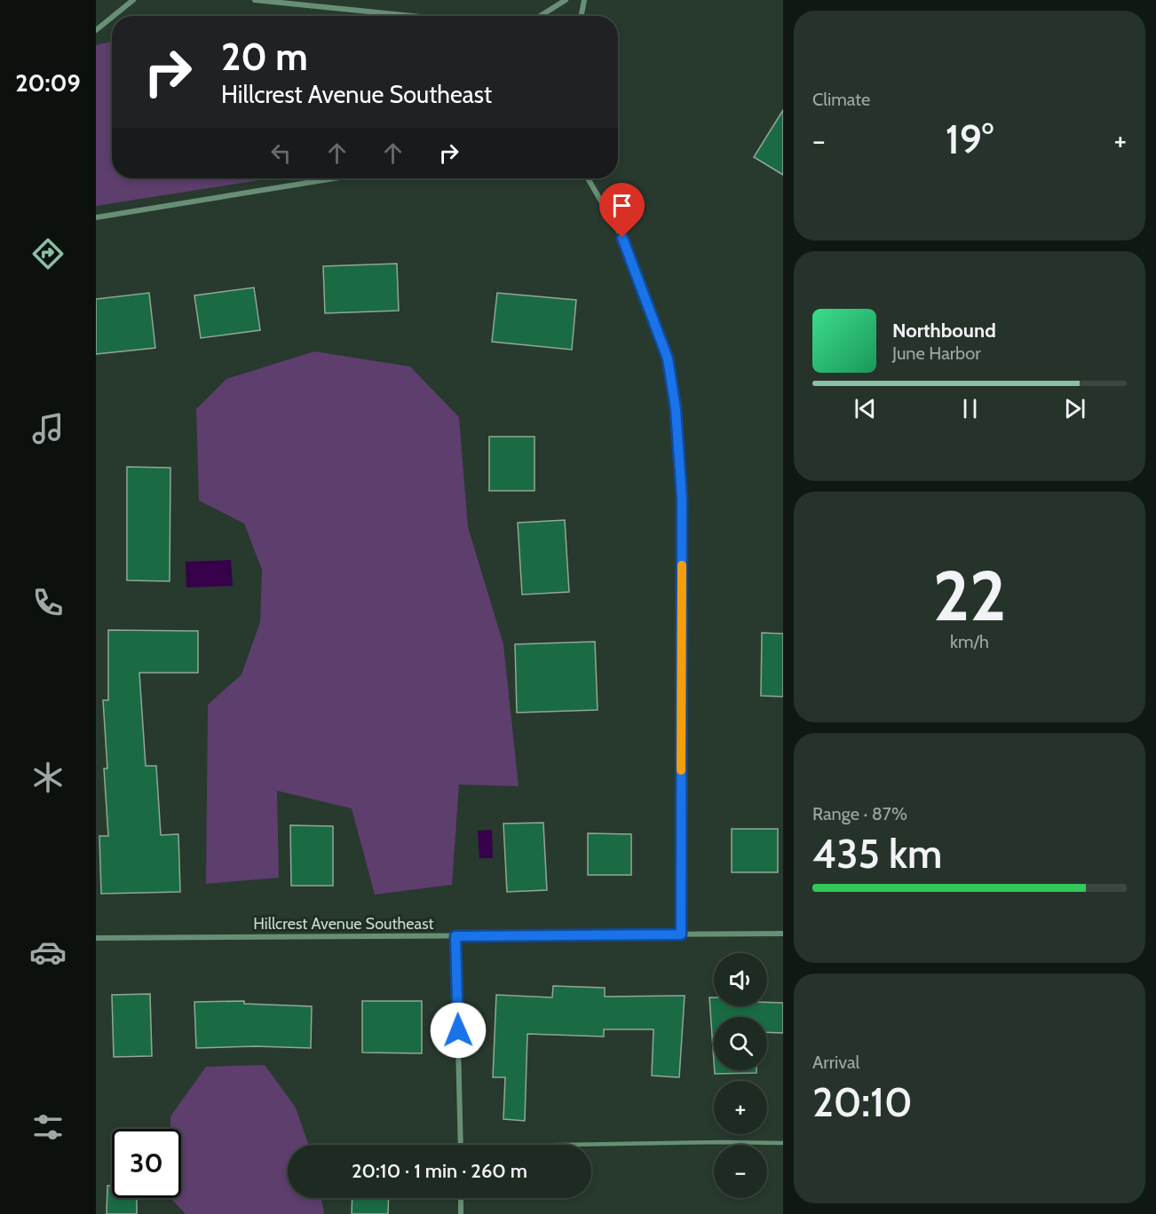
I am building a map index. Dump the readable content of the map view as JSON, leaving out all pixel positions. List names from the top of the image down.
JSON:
{
  "streets": {
    "street": ["Hillcrest Avenue Southeast"]
  },
  "page": {
    "tabs": "20:09",
    "tile": [
      "Climate",
      ["22", "km/h"],
      ["Range · 87%", "435 km"],
      ["Arrival", "20:10"]
    ],
    "turn": ["20 m", "Hillcrest Avenue Southeast"],
    "heat": ["−", "19°", "+"],
    "song": ["Northbound", "June Harbor"],
    "map_buttons": ["+", "−"],
    "limit": "30",
    "trip": "20:10 · 1 min · 260 m"
  }
}
